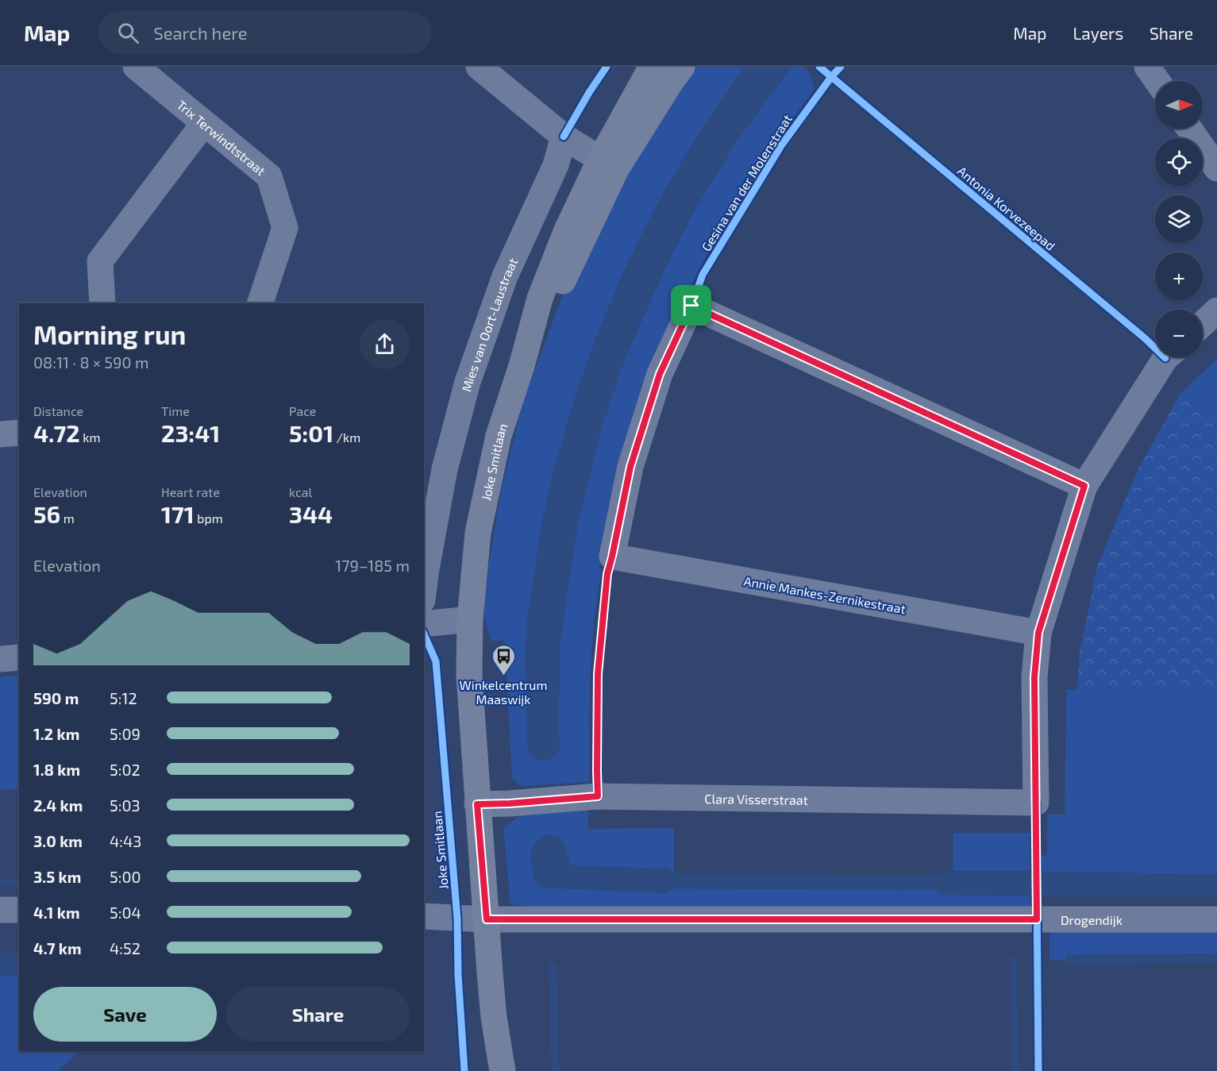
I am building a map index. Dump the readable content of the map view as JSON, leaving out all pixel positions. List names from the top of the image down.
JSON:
{
  "streets": {
    "street": [
      "Trix Terwindtstraat",
      "Mies van Oort-Laustraat",
      "Joke Smitlaan",
      "Annie Mankes-Zernikestraat",
      "Clara Visserstraat",
      "Drogendijk"
    ],
    "cycle path": ["Gesina van der Molenstraat", "Antonia Korvezeepad"]
  },
  "crossings": [
    ["Joke Smitlaan", "Clara Visserstraat"],
    ["Joke Smitlaan", "Drogendijk"],
    ["Annie Mankes-Zernikestraat", "Clara Visserstraat"]
  ],
  "places": {
    "bus stop": ["Winkelcentrum Maaswijk"]
  },
  "north": "right",
  "page": {
    "header": "Map",
    "search": "Search here",
    "nav": ["Map", "Layers", "Share"],
    "map_buttons": ["+", "−"],
    "heading": ["Morning run", "08:11 · 8 × 590 m"],
    "stats": [
      ["Distance", "4.72 km"],
      ["Time", "23:41"],
      ["Pace", "5:01 /km"],
      ["Elevation", "56 m"],
      ["Heart rate", "171 bpm"],
      ["kcal", "344"]
    ],
    "chart": ["Elevation", "179–185 m"],
    "list": [
      {
        "name": "590 m",
        "note": "5:12"
      },
      {
        "name": "1.2 km",
        "note": "5:09"
      },
      {
        "name": "1.8 km",
        "note": "5:02"
      },
      {
        "name": "2.4 km",
        "note": "5:03"
      },
      {
        "name": "3.0 km",
        "note": "4:43"
      },
      {
        "name": "3.5 km",
        "note": "5:00"
      },
      {
        "name": "4.1 km",
        "note": "5:04"
      },
      {
        "name": "4.7 km",
        "note": "4:52"
      }
    ],
    "buttons": ["Save", "Share"]
  }
}
